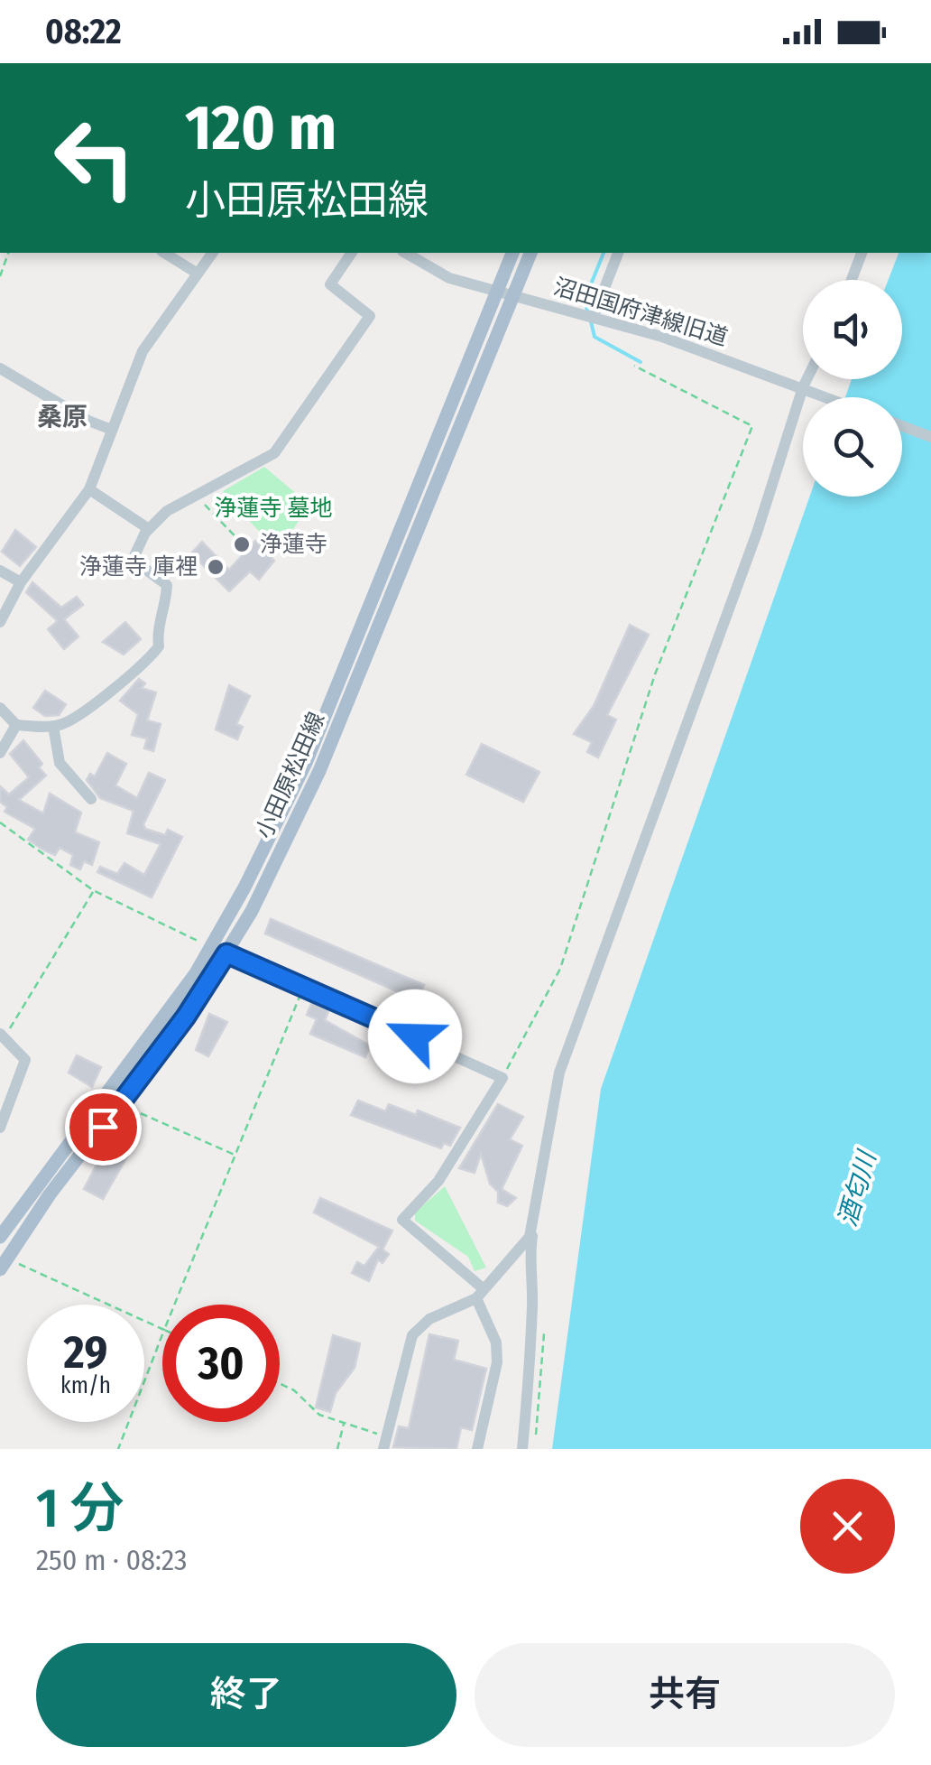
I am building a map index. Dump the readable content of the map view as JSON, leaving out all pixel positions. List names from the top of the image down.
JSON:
{
  "streets": {
    "main road": ["小田原松田線"],
    "street": ["沼田国府津線旧道"]
  },
  "crossings": [
    ["沼田国府津線旧道", "小田原松田線"]
  ],
  "districts": ["桑原"],
  "water": ["酒匂川"],
  "parks": ["浄蓮寺 墓地"],
  "places": ["浄蓮寺", "浄蓮寺 庫裡"],
  "page": {
    "status": "08:22",
    "turn": ["120 m", "小田原松田線"],
    "speed": "29 km/h",
    "limit": "30",
    "heading": ["1 分", "250 m · 08:23"],
    "buttons": ["終了", "共有"]
  }
}
